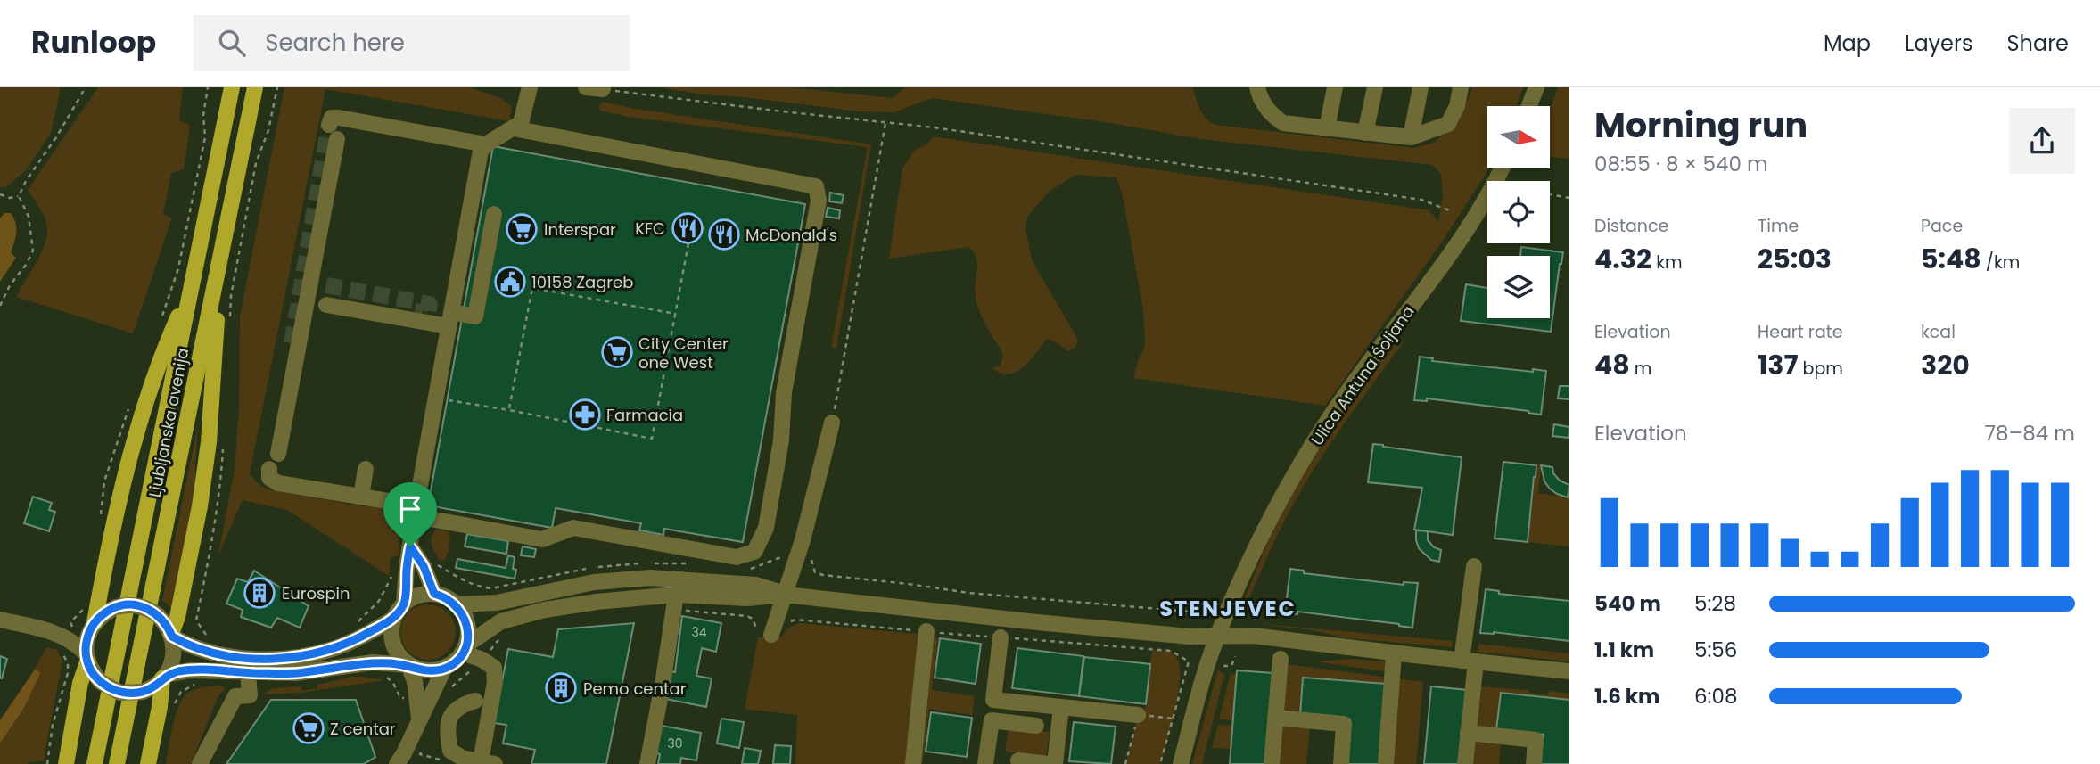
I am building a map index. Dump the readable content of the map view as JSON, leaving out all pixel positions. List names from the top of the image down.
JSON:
{
  "streets": {
    "main road": ["Ljubljanska avenija"],
    "street": ["Ulica Antuna Šoljana"]
  },
  "districts": ["STENJEVEC"],
  "places": {
    "restaurant": ["KFC", "McDonald's"],
    "supermarket": ["Interspar", "City Center one West", "Z centar"],
    "public building": ["10158 Zagreb"],
    "pharmacy": ["Farmacia"],
    "building": ["Eurospin", "Pemo centar"]
  },
  "house_numbers": ["34", "30"],
  "north": "right",
  "page": {
    "header": "Runloop",
    "search": "Search here",
    "nav": ["Map", "Layers", "Share"],
    "heading": ["Morning run", "08:55 · 8 × 540 m"],
    "stats": [
      ["Distance", "4.32 km"],
      ["Time", "25:03"],
      ["Pace", "5:48 /km"],
      ["Elevation", "48 m"],
      ["Heart rate", "137 bpm"],
      ["kcal", "320"]
    ],
    "chart": ["Elevation", "78–84 m"],
    "list": [
      {
        "name": "540 m",
        "note": "5:28"
      },
      {
        "name": "1.1 km",
        "note": "5:56"
      },
      {
        "name": "1.6 km",
        "note": "6:08"
      }
    ]
  }
}
